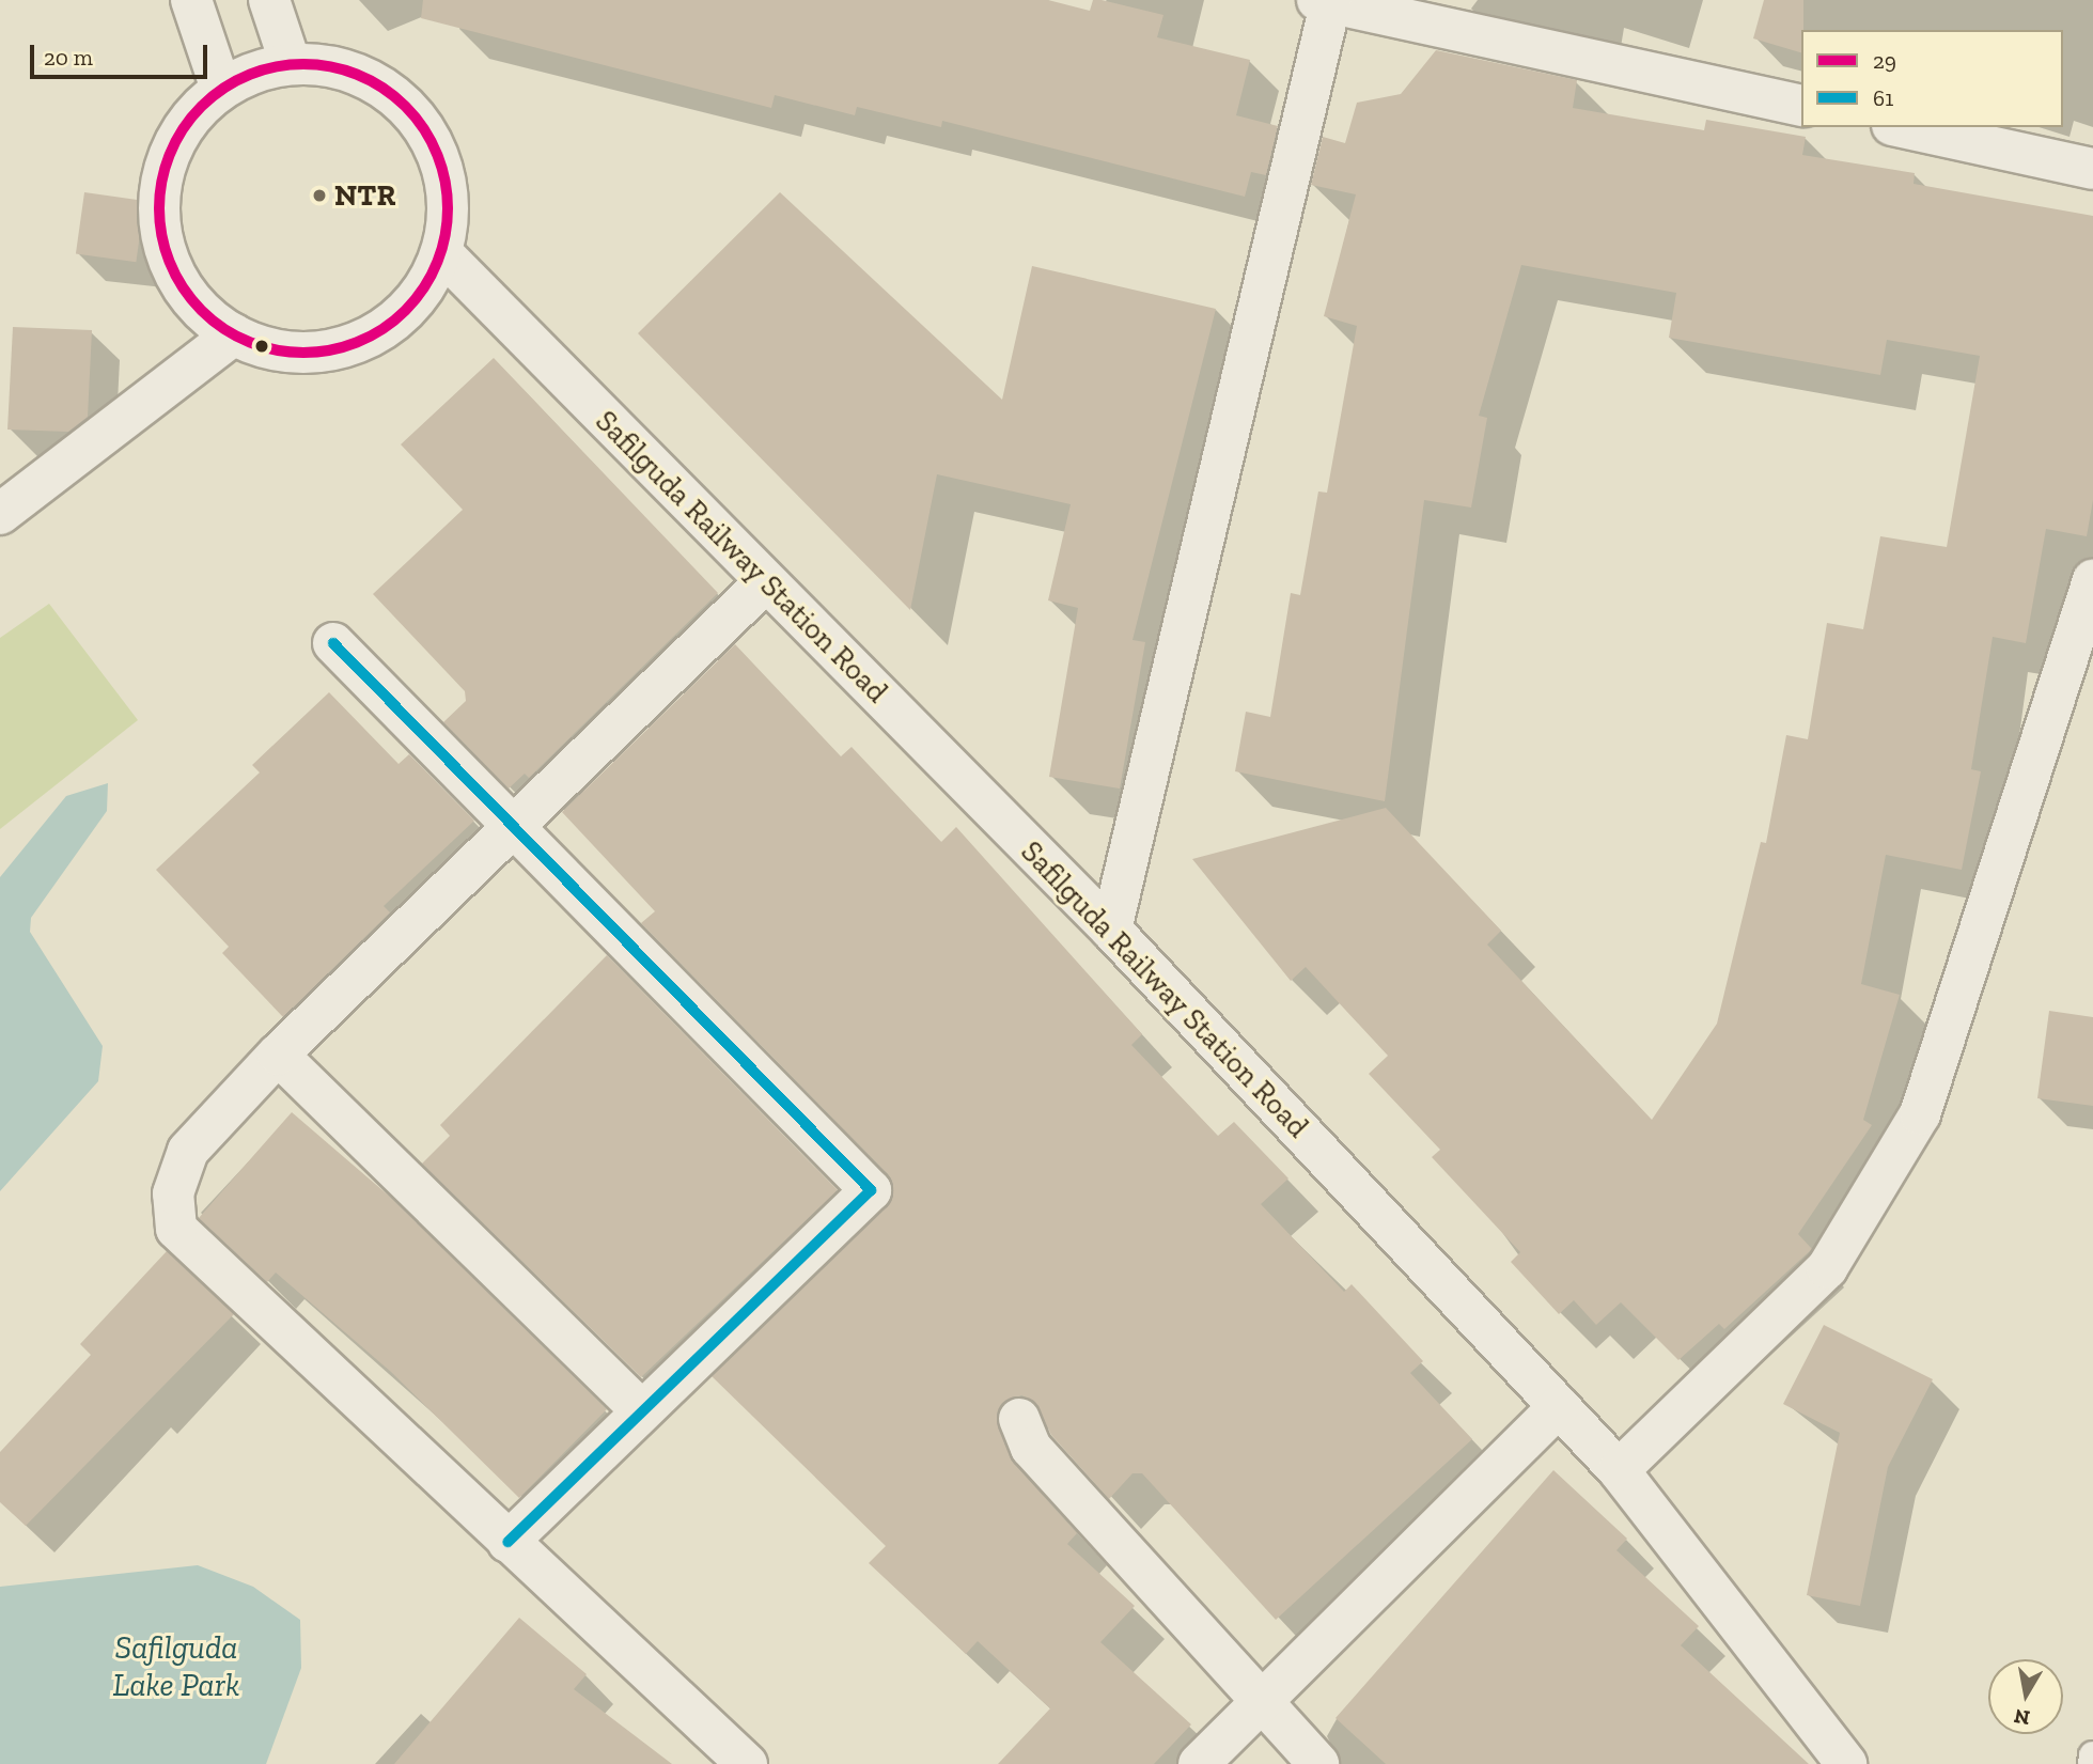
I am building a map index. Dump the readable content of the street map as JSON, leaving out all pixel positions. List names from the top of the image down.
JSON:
{
  "streets": {
    "street": ["Safilguda Railway Station Road"]
  },
  "water": ["Safilguda Lake Park"],
  "places": ["NTR"],
  "lines": ["transit line 29", "transit line 61"],
  "legend": ["29", "61"],
  "scale_bar": "20 m",
  "north": "bottom"
}
